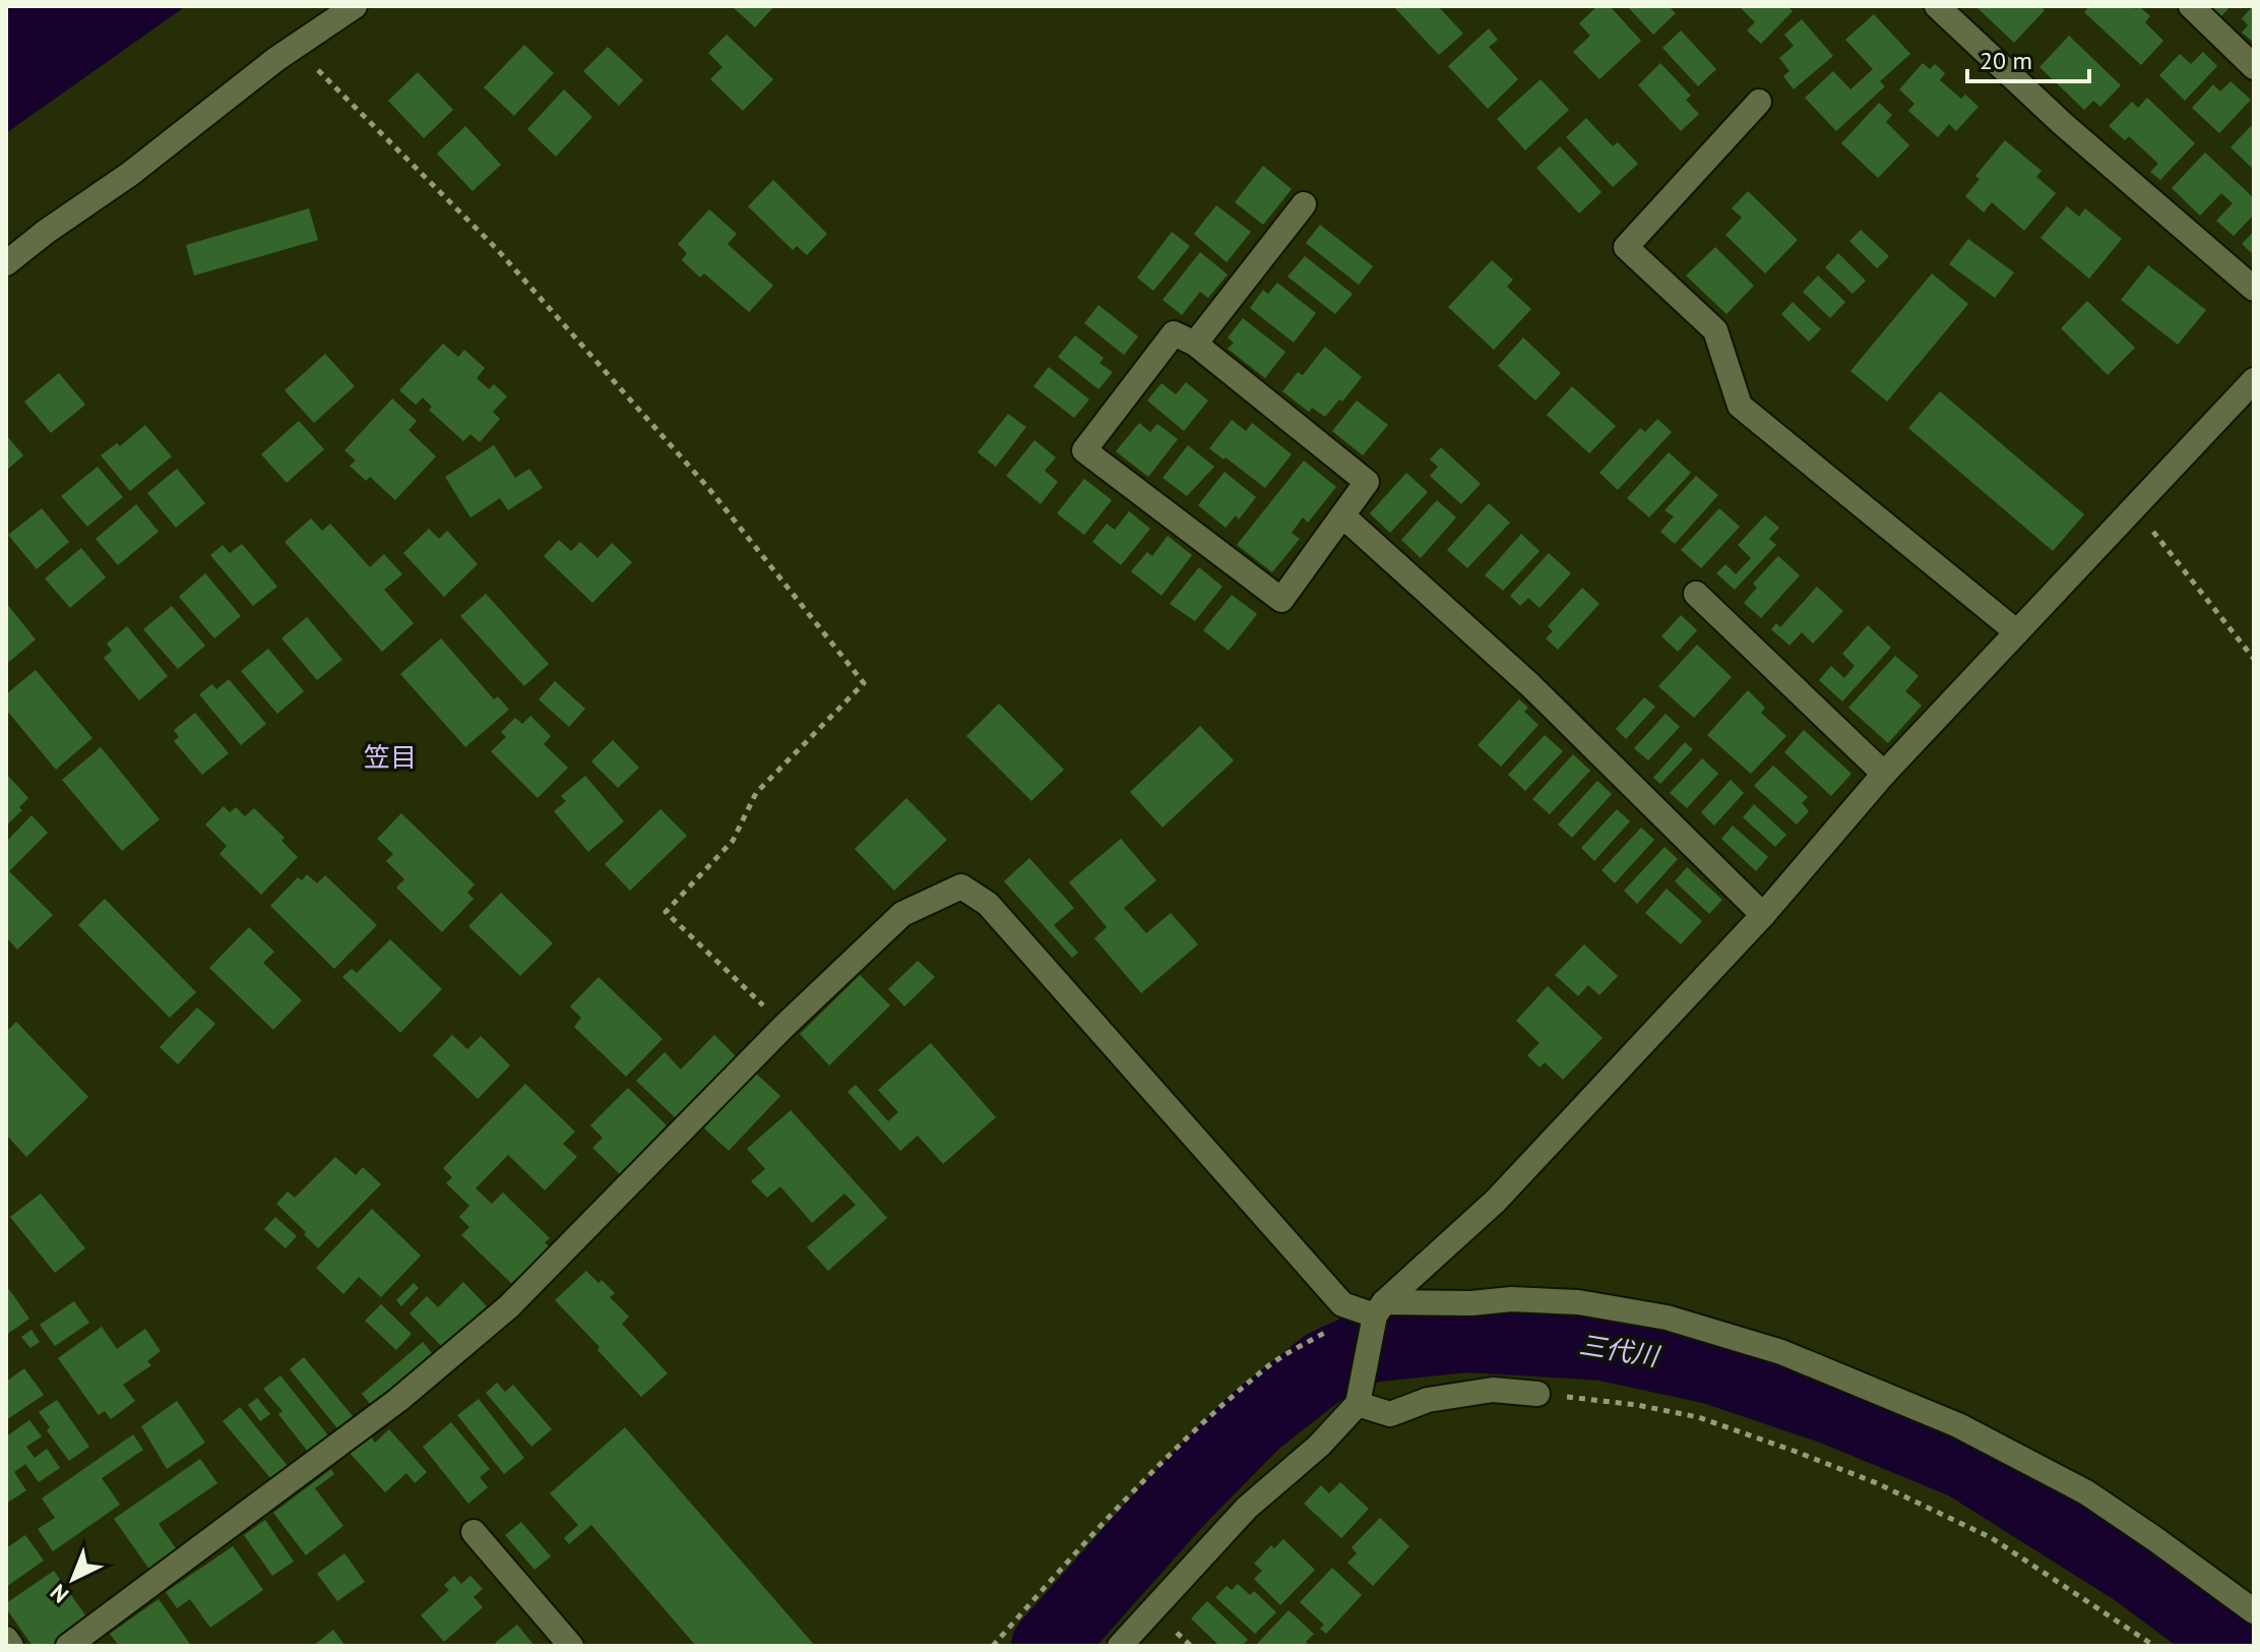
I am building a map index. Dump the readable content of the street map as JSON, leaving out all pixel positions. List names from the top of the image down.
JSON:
{
  "districts": ["笠目"],
  "water": ["三代川"],
  "scale_bar": "20 m",
  "north": "bottom left"
}
